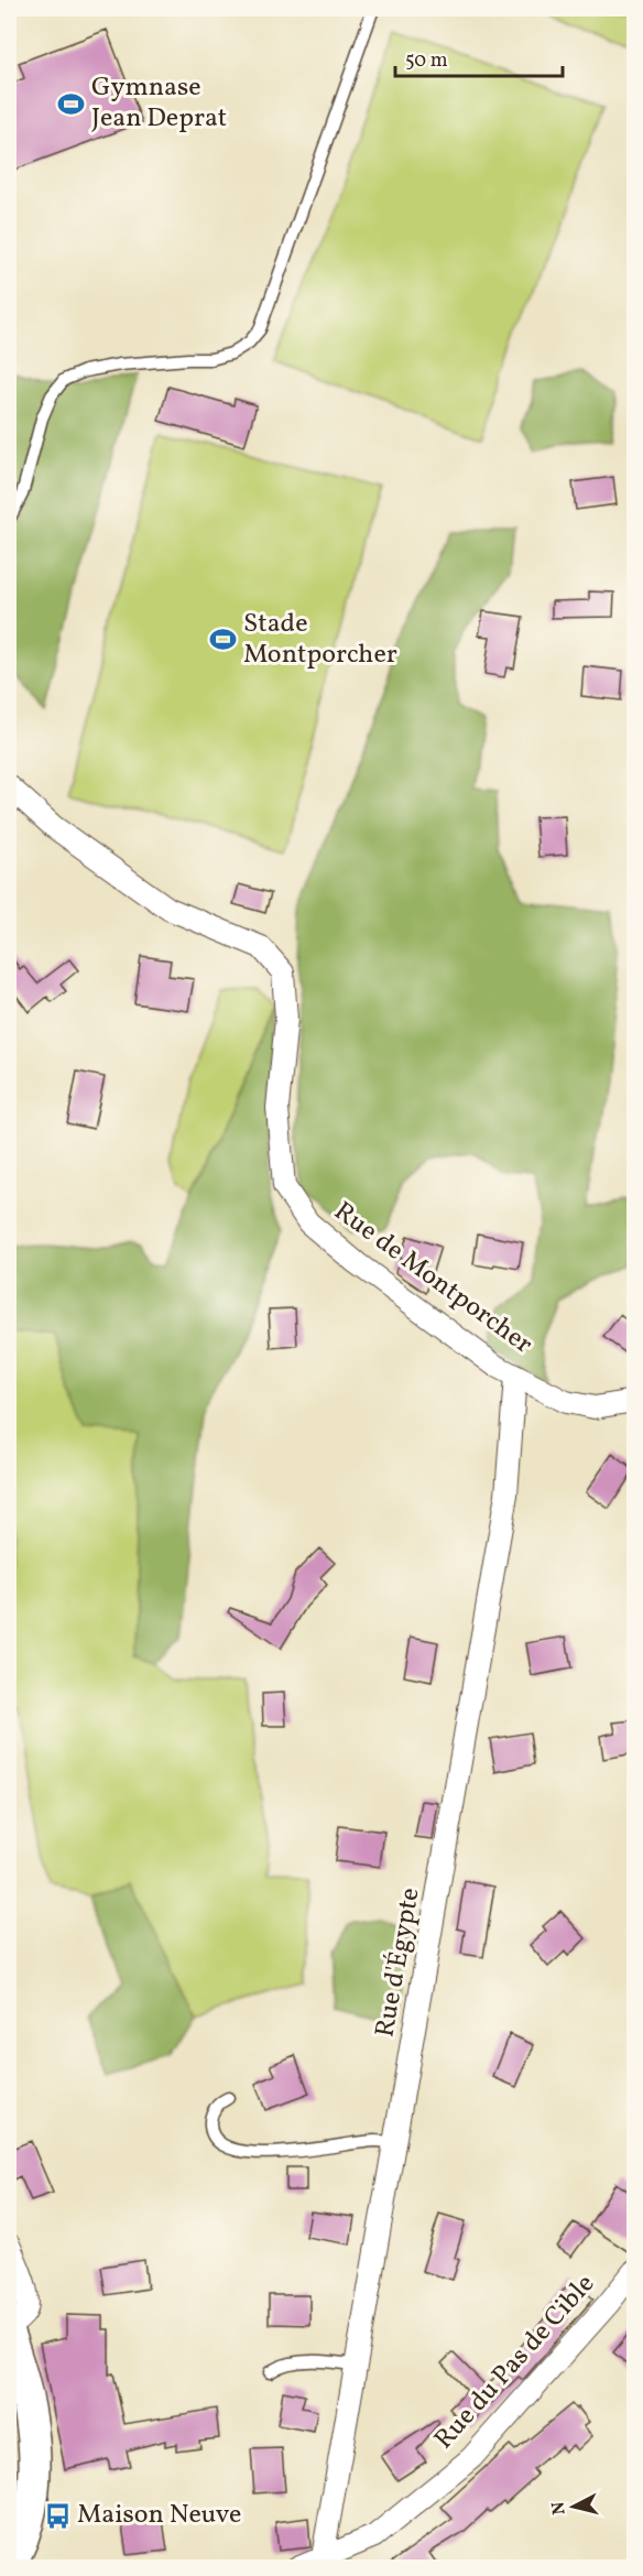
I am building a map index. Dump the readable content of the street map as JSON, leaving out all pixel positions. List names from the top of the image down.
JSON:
{
  "streets": {
    "street": ["Rue de Montporcher", "Rue d'Égypte", "Rue du Pas de Cible"]
  },
  "crossings": [
    ["Rue de Montporcher", "Rue d'Égypte"],
    ["Rue d'Égypte", "Rue du Pas de Cible"]
  ],
  "places": {
    "sports": ["Gymnase Jean Deprat", "Stade Montporcher"],
    "bus stop": ["Maison Neuve"]
  },
  "scale_bar": "50 m",
  "north": "left"
}
